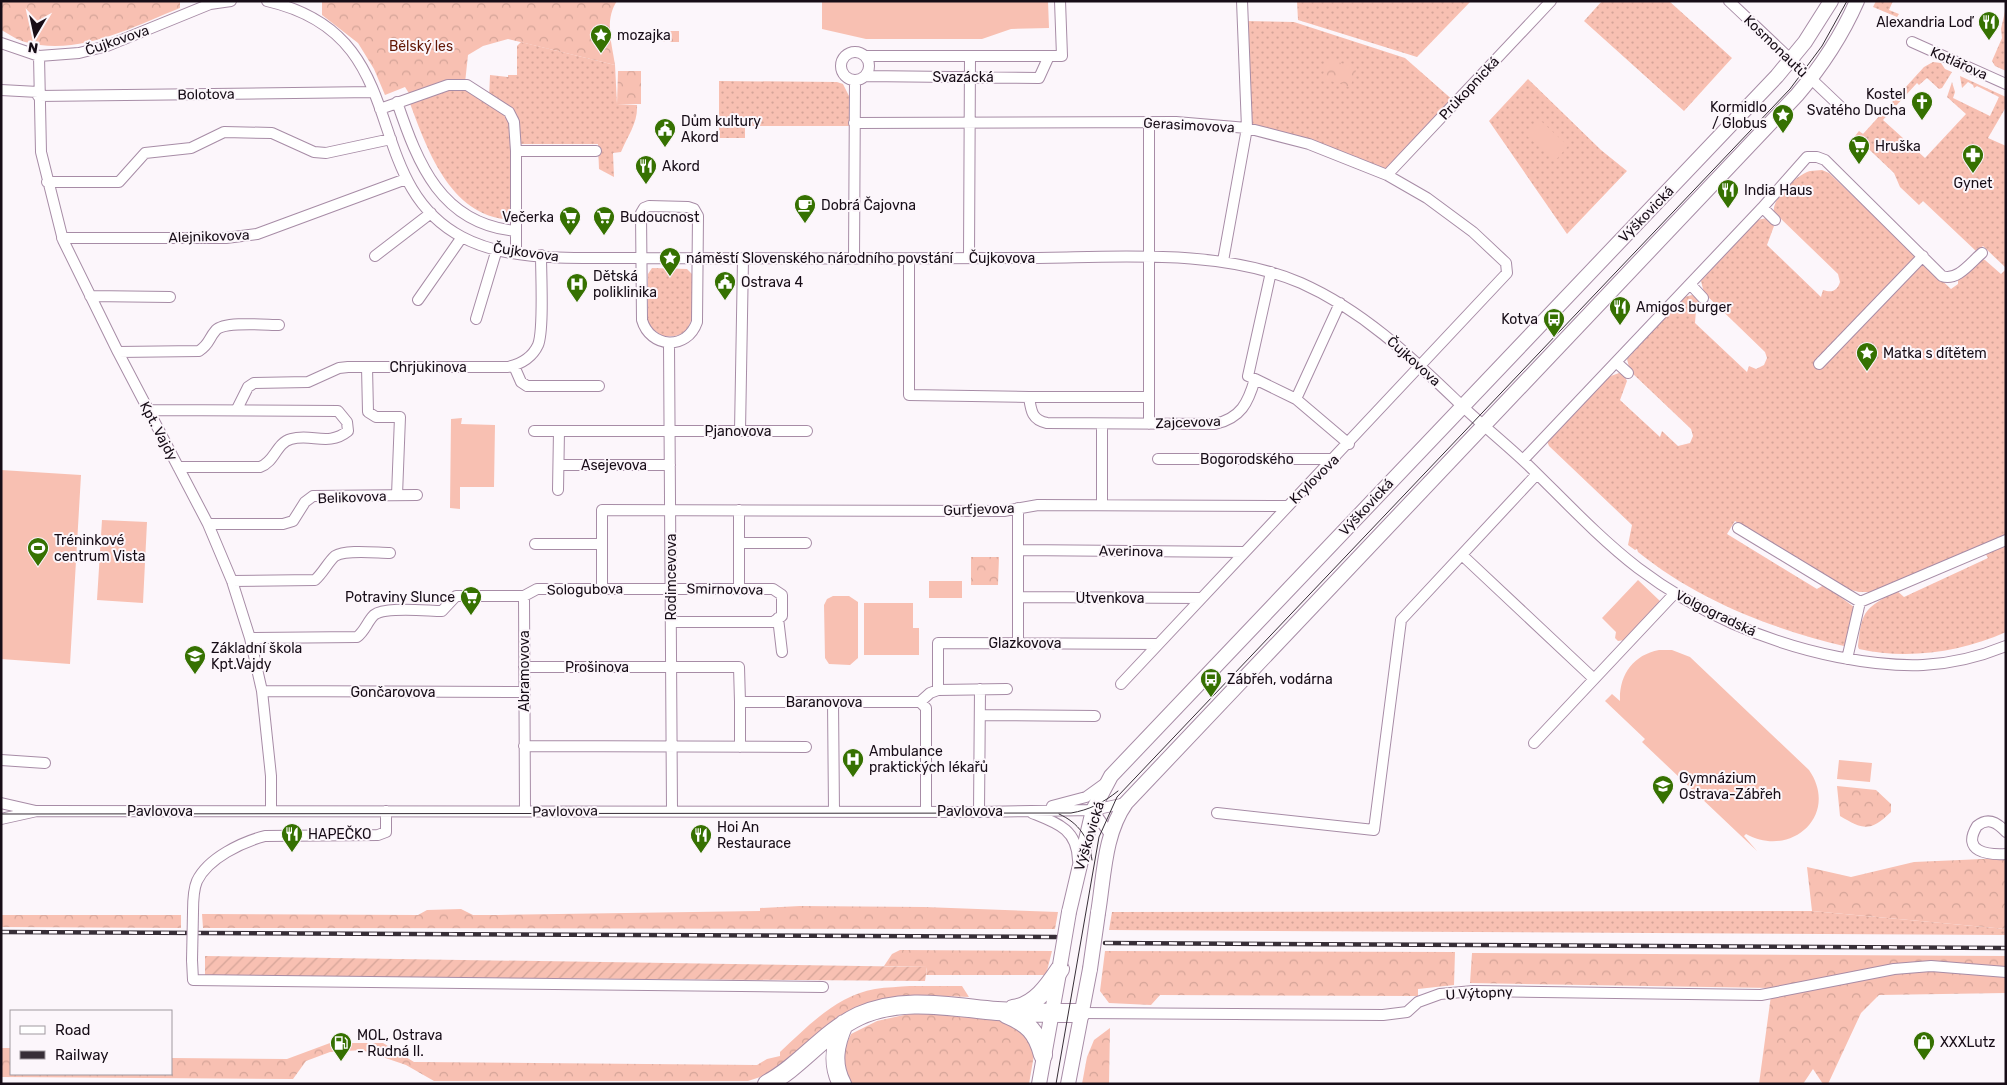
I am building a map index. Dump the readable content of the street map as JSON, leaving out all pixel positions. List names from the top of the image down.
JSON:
{
  "streets": {
    "street": [
      "Čujkovova",
      "Kosmonautů",
      "Kotlářova",
      "Svazácká",
      "Průkopnická",
      "Bolotova",
      "Gerasimovova",
      "Výškovická",
      "Alejnikovova",
      "Chrjukinova",
      "Zajcevova",
      "Kpt. Vajdy",
      "Pjanovova",
      "Bogorodského",
      "Asejevova",
      "Krylovova",
      "Belikovova",
      "Gurťjevova",
      "Averinova",
      "Rodimcevova",
      "Sologubova",
      "Smirnovova",
      "Utvenkova",
      "Volgogradská",
      "Glazkovova",
      "Prošinova",
      "Abramovova",
      "Gončarovova",
      "Baranovova",
      "Pavlovova",
      "U Výtopny"
    ]
  },
  "crossings": [
    ["Čujkovova", "Bolotova"],
    ["Čujkovova", "Výškovická"],
    ["Čujkovova", "Alejnikovova"],
    ["Čujkovova", "Zajcevova"],
    ["Čujkovova", "Kpt. Vajdy"],
    ["Čujkovova", "Krylovova"],
    ["Čujkovova", "Volgogradská"],
    ["Kosmonautů", "Výškovická"],
    ["Průkopnická", "Gerasimovova"],
    ["Bolotova", "Kpt. Vajdy"],
    ["Gerasimovova", "Krylovova"],
    ["Výškovická", "Volgogradská"],
    ["Výškovická", "Pavlovova"],
    ["Výškovická", "U Výtopny"],
    ["Alejnikovova", "Kpt. Vajdy"],
    ["Kpt. Vajdy", "Belikovova"],
    ["Kpt. Vajdy", "Sologubova"],
    ["Kpt. Vajdy", "Gončarovova"],
    ["Kpt. Vajdy", "Pavlovova"],
    ["Pjanovova", "Rodimcevova"],
    ["Bogorodského", "Krylovova"],
    ["Asejevova", "Rodimcevova"],
    ["Krylovova", "Gurťjevova"],
    ["Krylovova", "Averinova"],
    ["Krylovova", "Utvenkova"],
    ["Krylovova", "Glazkovova"],
    ["Gurťjevova", "Rodimcevova"],
    ["Rodimcevova", "Sologubova"],
    ["Rodimcevova", "Smirnovova"],
    ["Rodimcevova", "Prošinova"],
    ["Rodimcevova", "Pavlovova"],
    ["Sologubova", "Smirnovova"],
    ["Sologubova", "Abramovova"],
    ["Prošinova", "Abramovova"],
    ["Abramovova", "Gončarovova"],
    ["Abramovova", "Pavlovova"]
  ],
  "parks": ["Bělský les"],
  "places": {
    "restaurant": [
      "Alexandria Loď",
      "Akord",
      "India Haus",
      "Amigos burger",
      "HAPEČKO",
      "Hoi An Restaurace"
    ],
    "place": [
      "mozajka",
      "Kormidlo / Globus",
      "náměstí Slovenského národního povstání",
      "Matka s dítětem"
    ],
    "church": ["Kostel Svatého Ducha"],
    "public building": ["Dům kultury Akord", "Ostrava 4"],
    "supermarket": [
      "Hruška",
      "Večerka",
      "Budoucnost",
      "Potraviny Slunce"
    ],
    "pharmacy": ["Gynet"],
    "cafe": ["Dobrá Čajovna"],
    "hospital": ["Dětská poliklinika", "Ambulance praktických lékařů"],
    "bus stop": ["Kotva", "Zábřeh, vodárna"],
    "sports": ["Tréninkové centrum Vista"],
    "school or university": ["Základní škola Kpt.Vajdy", "Gymnázium Ostrava-Zábřeh"],
    "shop": ["XXXLutz"],
    "fuel station": ["MOL, Ostrava - Rudná II."]
  },
  "legend": ["Road", "Railway"],
  "north": "bottom"
}
